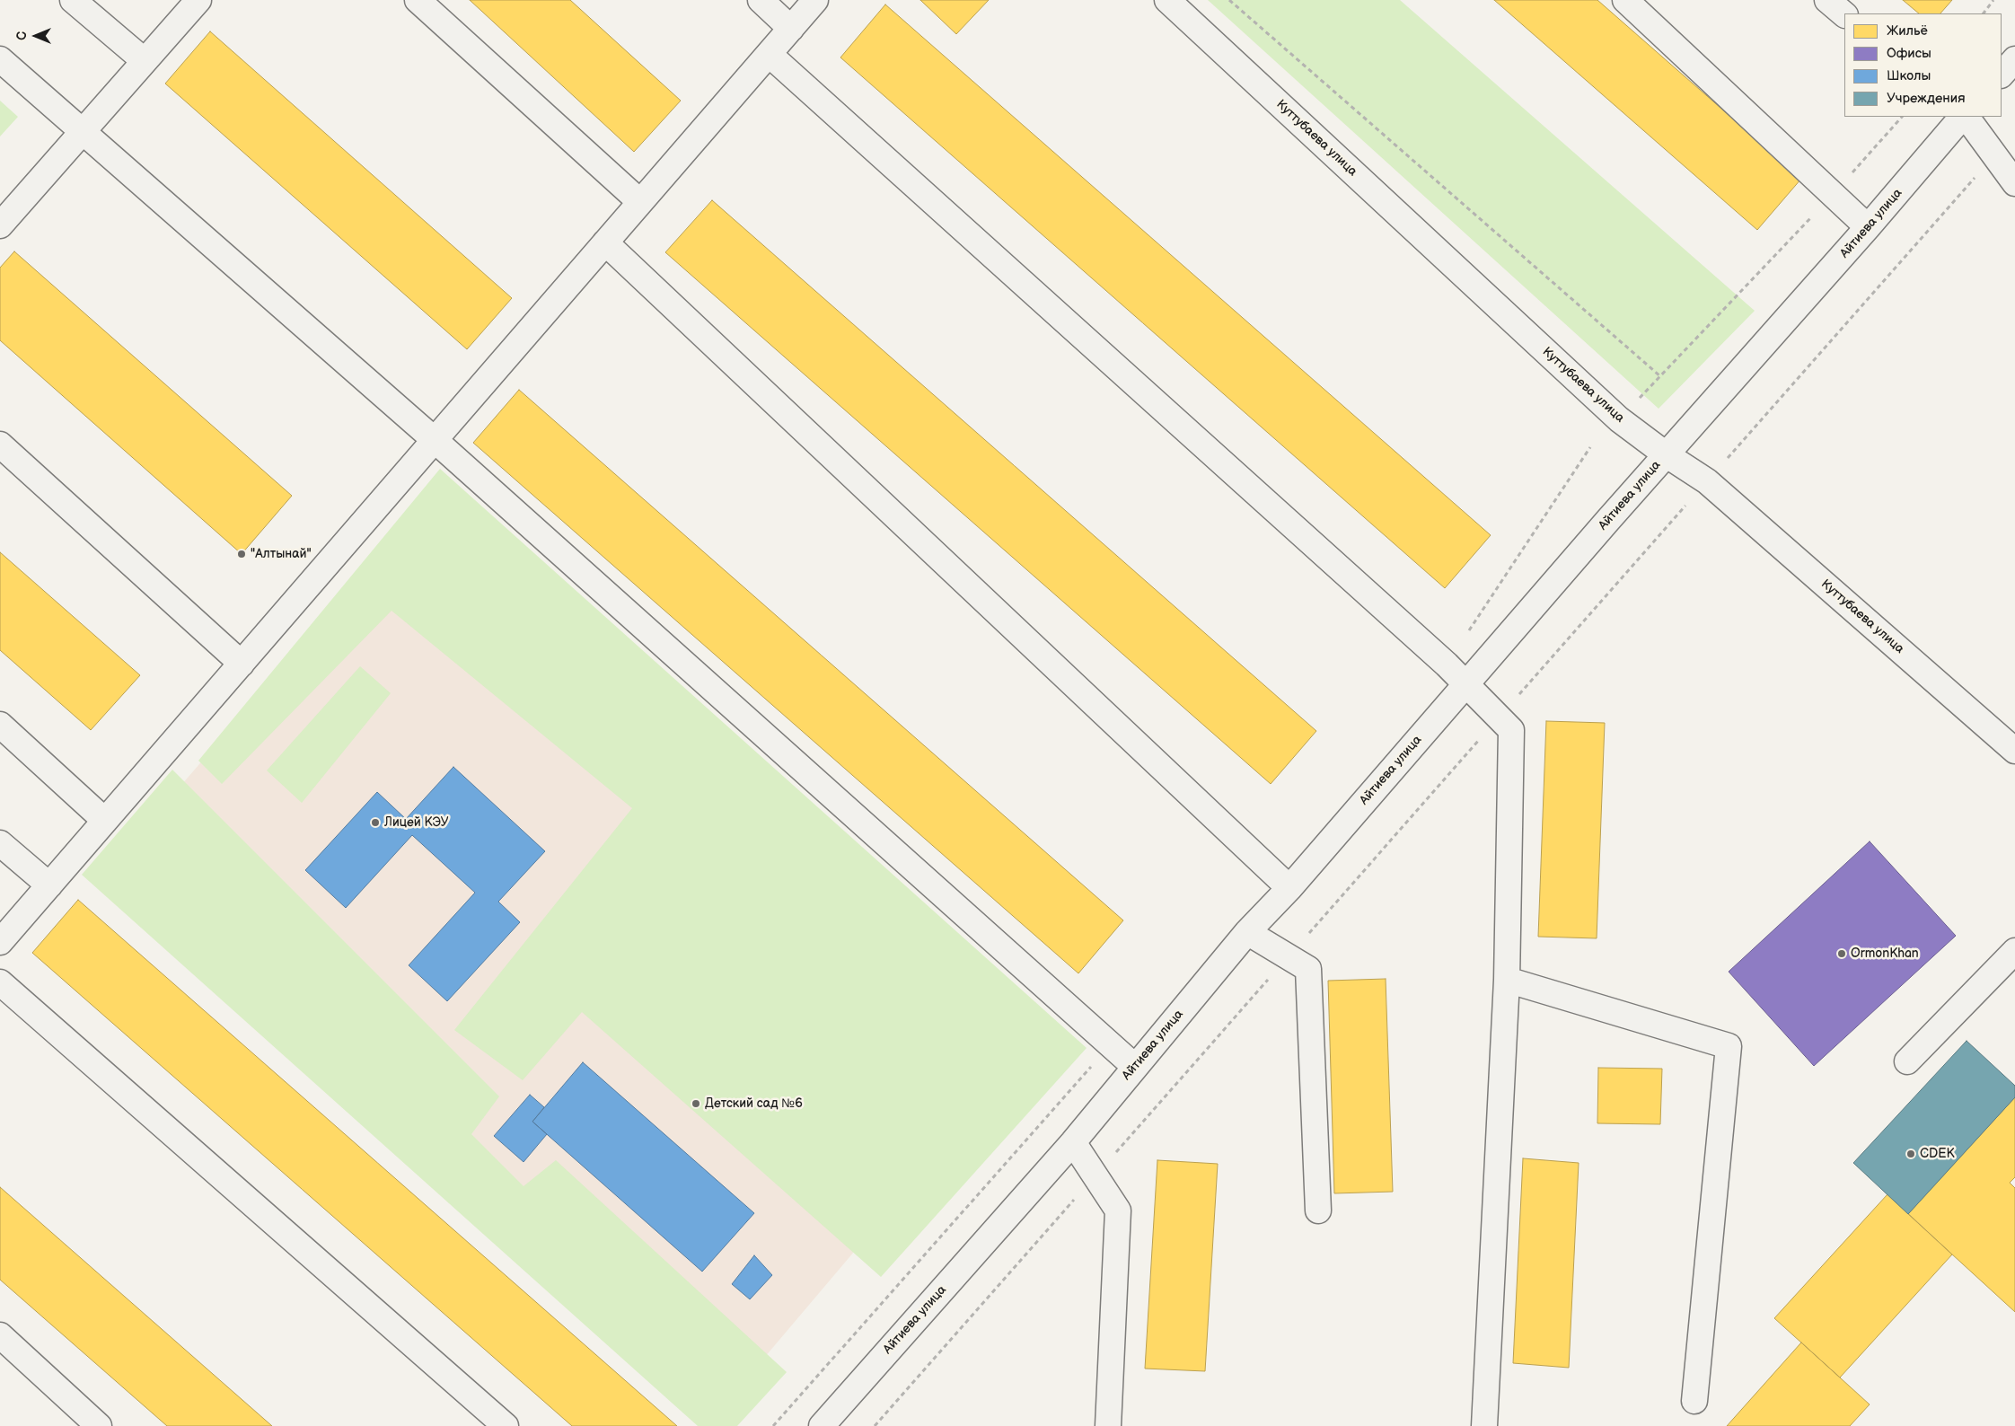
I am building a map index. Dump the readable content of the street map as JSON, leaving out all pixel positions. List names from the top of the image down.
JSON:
{
  "streets": {
    "street": ["Куттубаева улица", "Айтиева улица"]
  },
  "crossings": [
    ["Куттубаева улица", "Айтиева улица"]
  ],
  "places": [
    "\"Алтынай\"",
    "Лицей КЭУ",
    "OrmonKhan",
    "Детский сад №6",
    "CDEK"
  ],
  "legend": [
    "Жильё",
    "Офисы",
    "Школы",
    "Учреждения"
  ],
  "north": "left"
}
